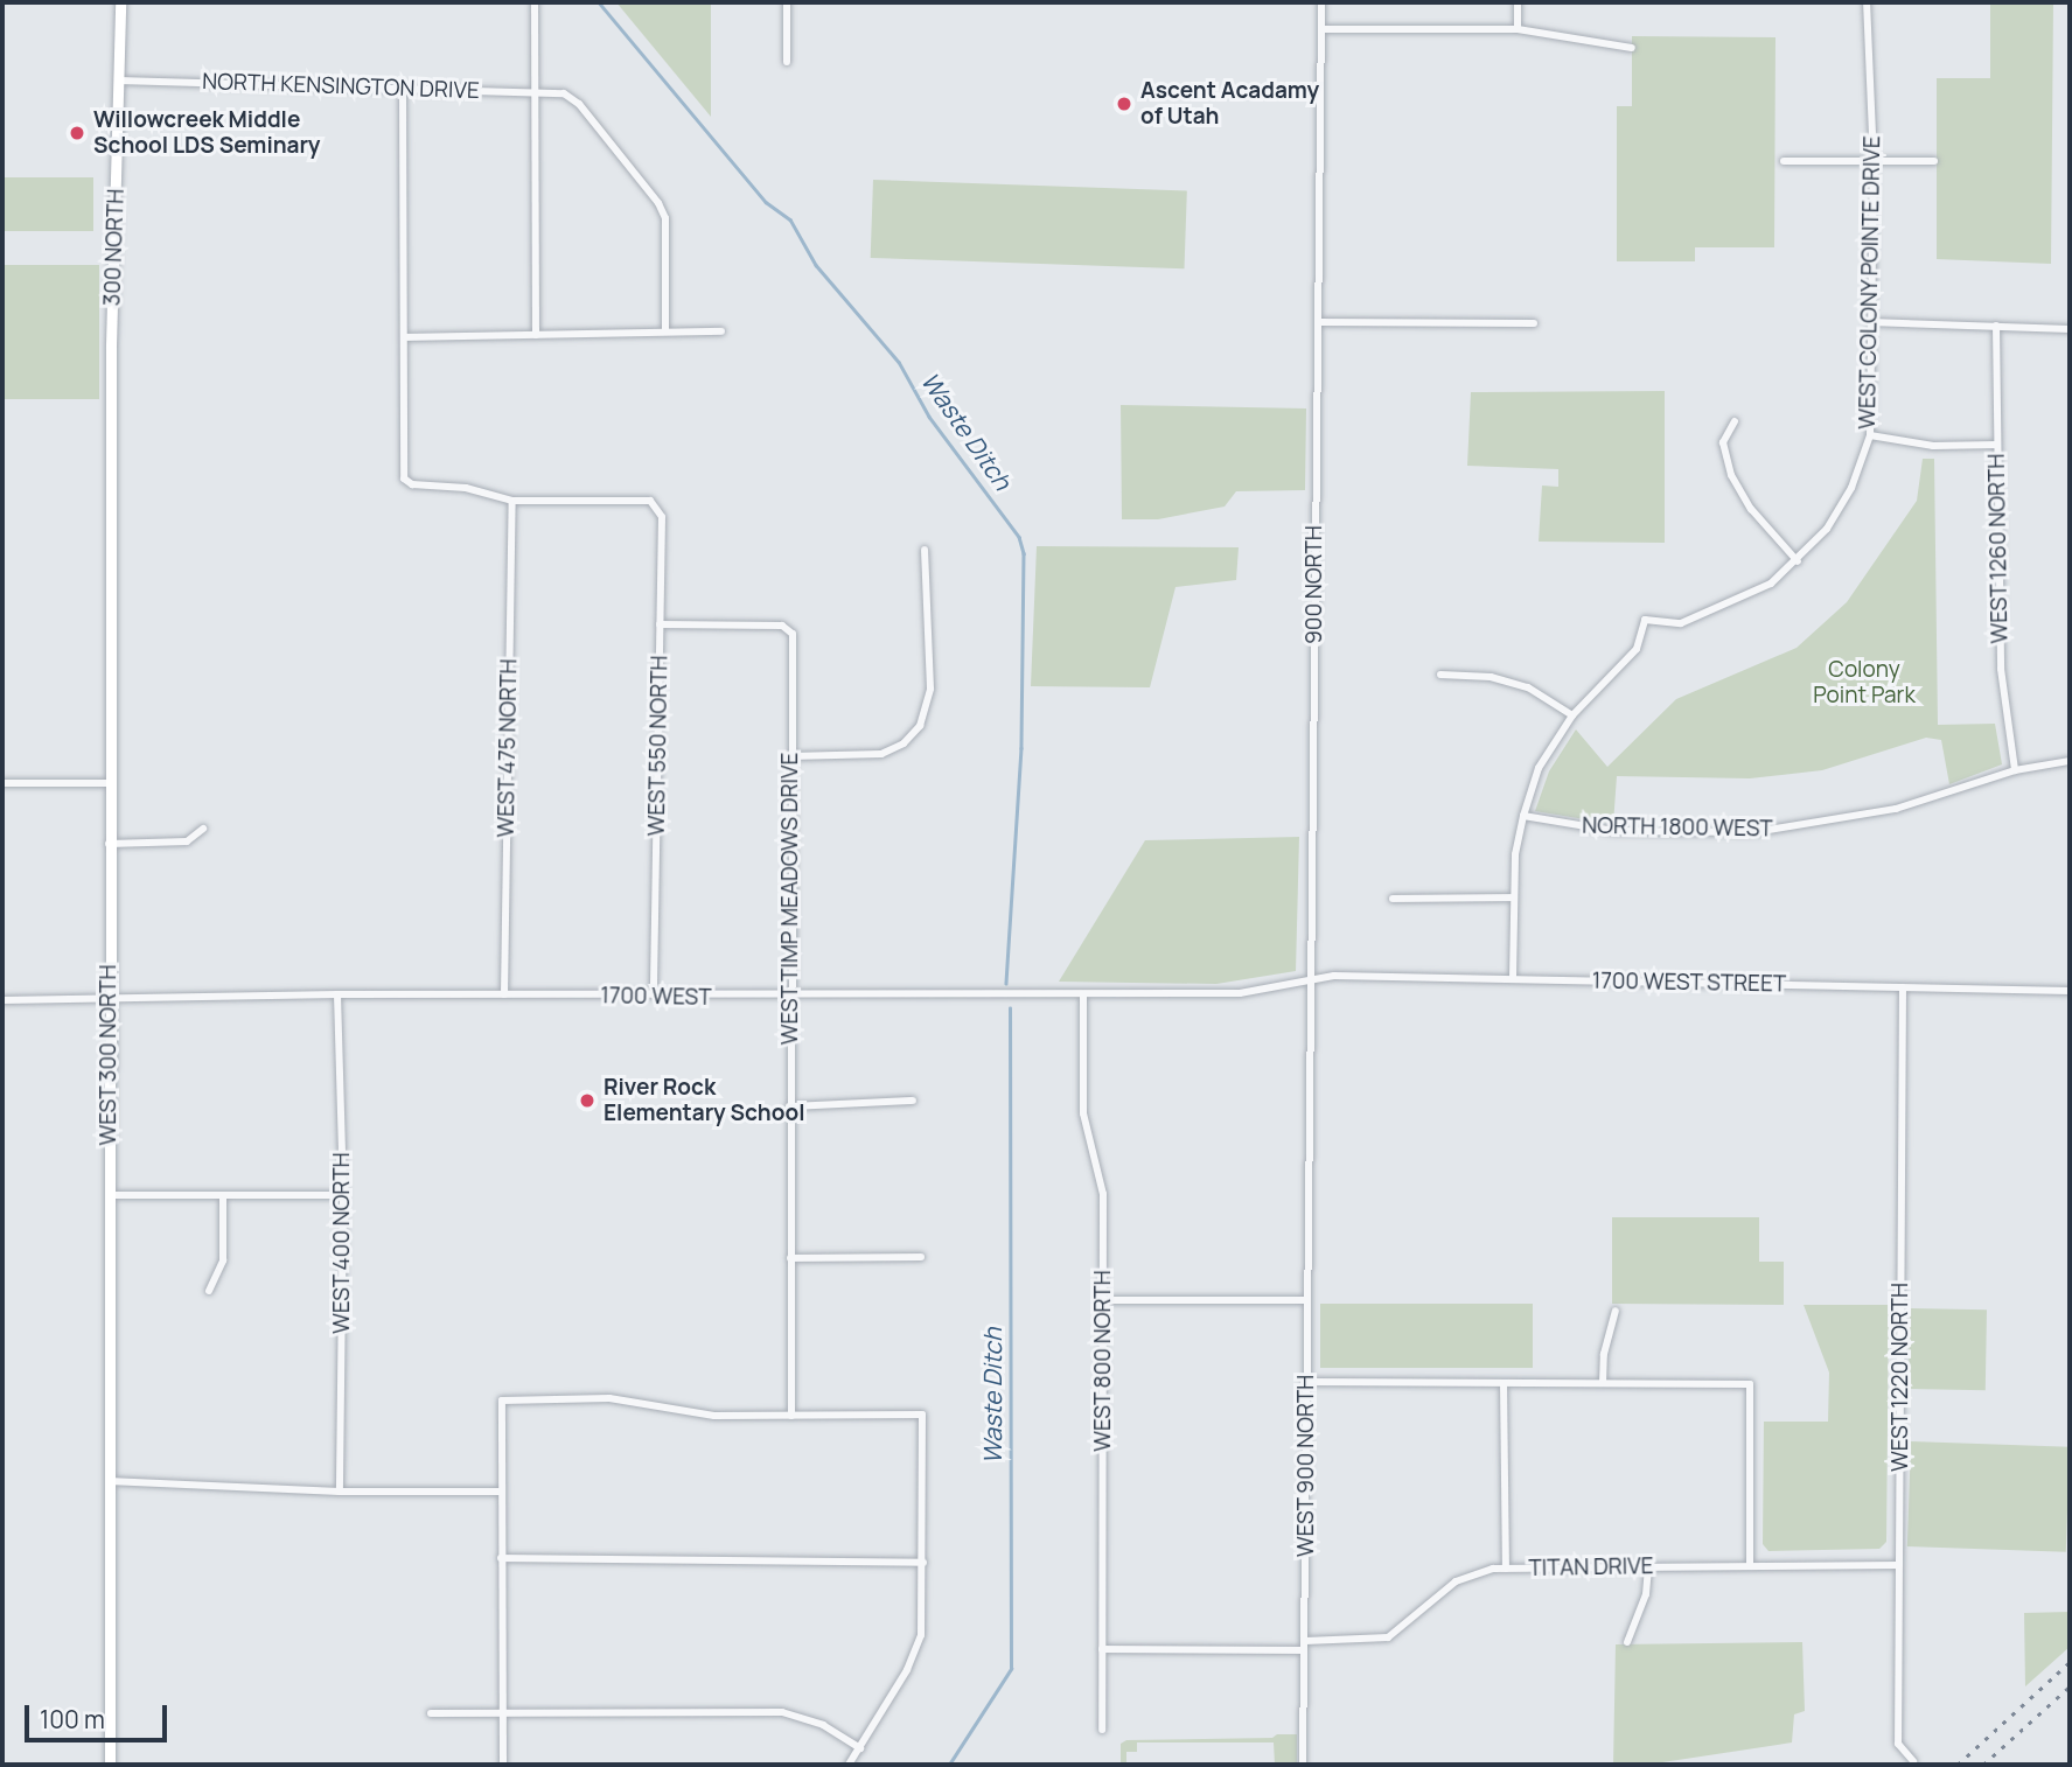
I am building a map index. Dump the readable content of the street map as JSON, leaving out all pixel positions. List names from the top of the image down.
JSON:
{
  "streets": {
    "street": [
      "NORTH KENSINGTON DRIVE",
      "300 NORTH",
      "WEST COLONY POINTE DRIVE",
      "WEST 1260 NORTH",
      "900 NORTH",
      "WEST 550 NORTH",
      "WEST 475 NORTH",
      "NORTH 1800 WEST",
      "WEST TIMP MEADOWS DRIVE",
      "1700 WEST STREET",
      "1700 WEST",
      "WEST 300 NORTH",
      "WEST 400 NORTH",
      "WEST 800 NORTH",
      "WEST 1220 NORTH",
      "WEST 900 NORTH",
      "TITAN DRIVE"
    ]
  },
  "crossings": [
    ["NORTH KENSINGTON DRIVE", "300 NORTH"],
    ["300 NORTH", "WEST 300 NORTH"],
    ["WEST COLONY POINTE DRIVE", "NORTH 1800 WEST"],
    ["WEST COLONY POINTE DRIVE", "1700 WEST STREET"],
    ["WEST 1260 NORTH", "NORTH 1800 WEST"],
    ["900 NORTH", "1700 WEST STREET"],
    ["900 NORTH", "1700 WEST"],
    ["900 NORTH", "WEST 900 NORTH"],
    ["WEST 550 NORTH", "WEST 475 NORTH"],
    ["WEST 550 NORTH", "WEST TIMP MEADOWS DRIVE"],
    ["WEST 550 NORTH", "1700 WEST"],
    ["WEST 475 NORTH", "1700 WEST"],
    ["WEST TIMP MEADOWS DRIVE", "1700 WEST"],
    ["1700 WEST STREET", "1700 WEST"],
    ["1700 WEST STREET", "WEST 1220 NORTH"],
    ["1700 WEST", "WEST 300 NORTH"],
    ["1700 WEST", "WEST 400 NORTH"],
    ["1700 WEST", "WEST 800 NORTH"],
    ["WEST 800 NORTH", "TITAN DRIVE"],
    ["WEST 1220 NORTH", "TITAN DRIVE"],
    ["WEST 900 NORTH", "TITAN DRIVE"]
  ],
  "water": ["Waste Ditch"],
  "parks": ["Colony Point Park"],
  "places": ["Ascent Acadamy of Utah", "Willowcreek Middle School LDS Seminary", "River Rock Elementary School"],
  "scale_bar": "100 m"
}
